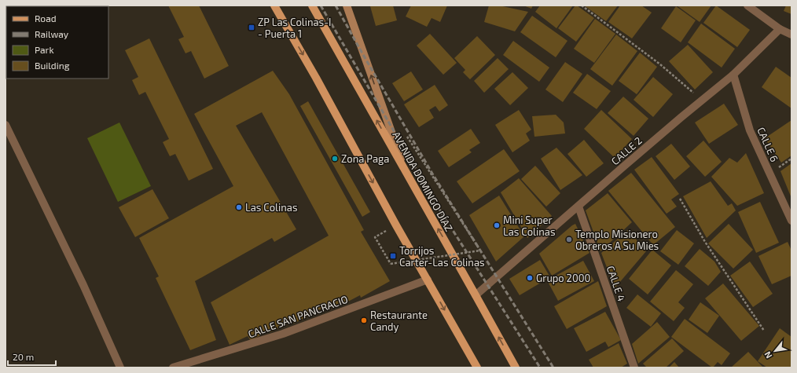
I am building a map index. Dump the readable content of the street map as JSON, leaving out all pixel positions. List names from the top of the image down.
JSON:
{
  "streets": {
    "main road": ["AVENIDA DOMINGO DÍAZ"],
    "street": [
      "CALLE 6",
      "CALLE 2",
      "CALLE 4",
      "CALLE SAN PANCRACIO"
    ]
  },
  "crossings": [
    ["CALLE 6", "CALLE 2"],
    ["CALLE 2", "AVENIDA DOMINGO DÍAZ"],
    ["CALLE 2", "CALLE 4"]
  ],
  "places": {
    "transit": ["ZP Las Colinas-I - Puerta 1", "Torrijos Carter-Las Colinas"],
    "other": [
      "Zona Paga",
      "Las Colinas",
      "Mini Super Las Colinas",
      "Templo Misionero Obreros A Su Mies",
      "Grupo 2000",
      "Restaurante Candy"
    ]
  },
  "legend": [
    "Road",
    "Railway",
    "Park",
    "Building"
  ],
  "scale_bar": "20 m",
  "north": "bottom left"
}
